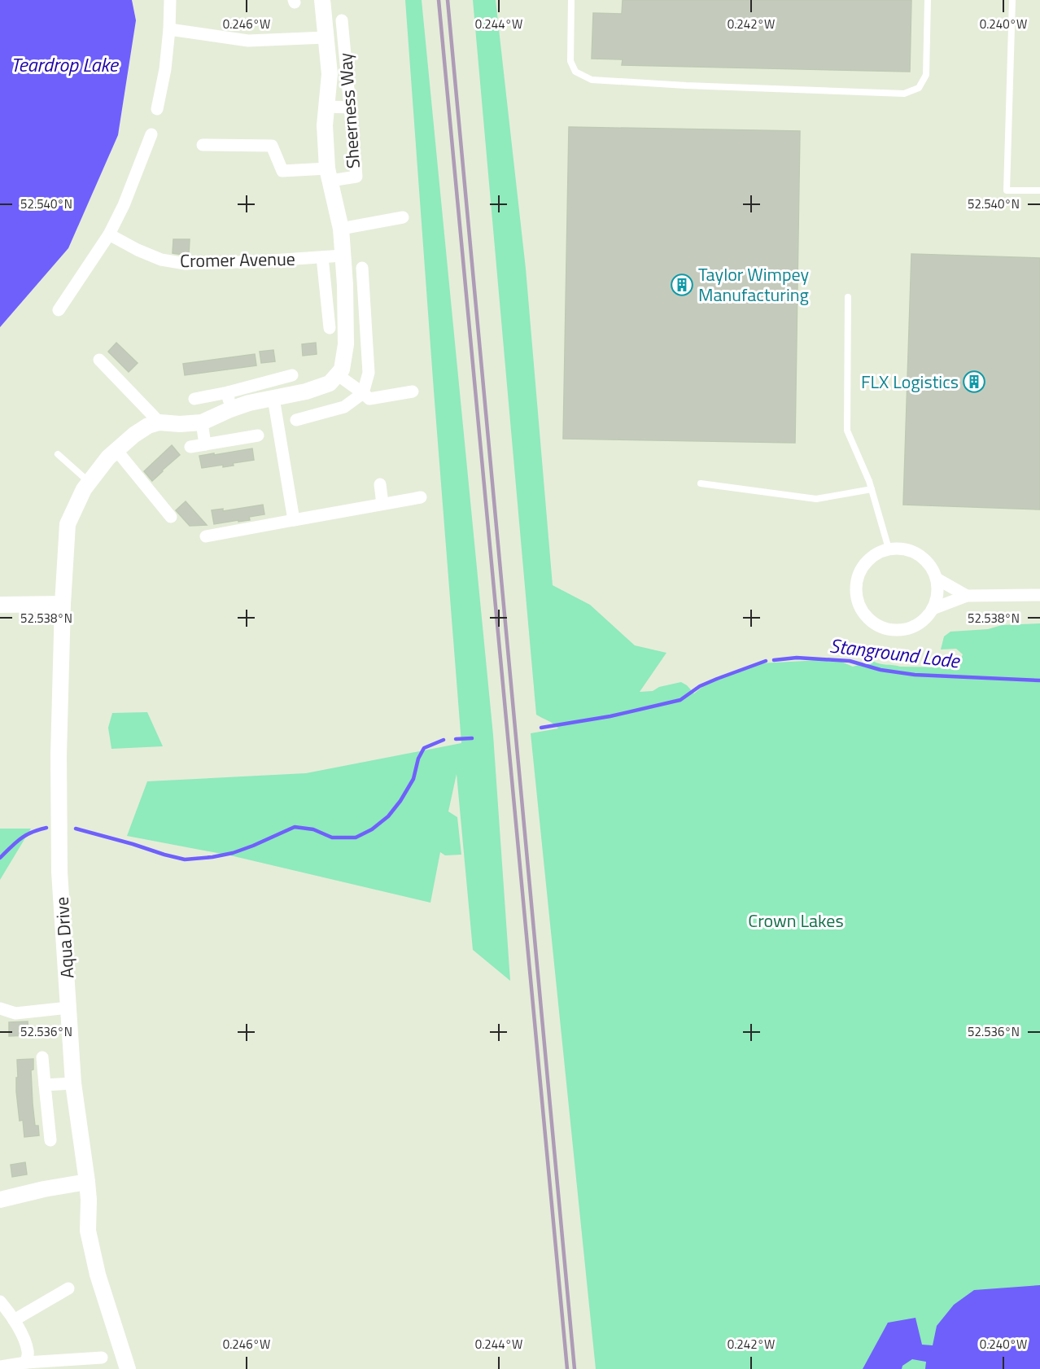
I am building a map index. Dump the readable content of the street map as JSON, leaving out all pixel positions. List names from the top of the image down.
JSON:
{
  "streets": {
    "street": ["Sheerness Way", "Cromer Avenue", "Aqua Drive"]
  },
  "crossings": [
    ["Sheerness Way", "Cromer Avenue"]
  ],
  "water": ["Teardrop Lake", "Stanground Lode"],
  "parks": ["Crown Lakes"],
  "places": {
    "building": ["Taylor Wimpey Manufacturing", "FLX Logistics"]
  },
  "coordinates": [
    "0.246°W",
    "0.244°W",
    "0.242°W",
    "0.240°W",
    "52.540°N",
    "52.538°N",
    "52.536°N"
  ]
}
